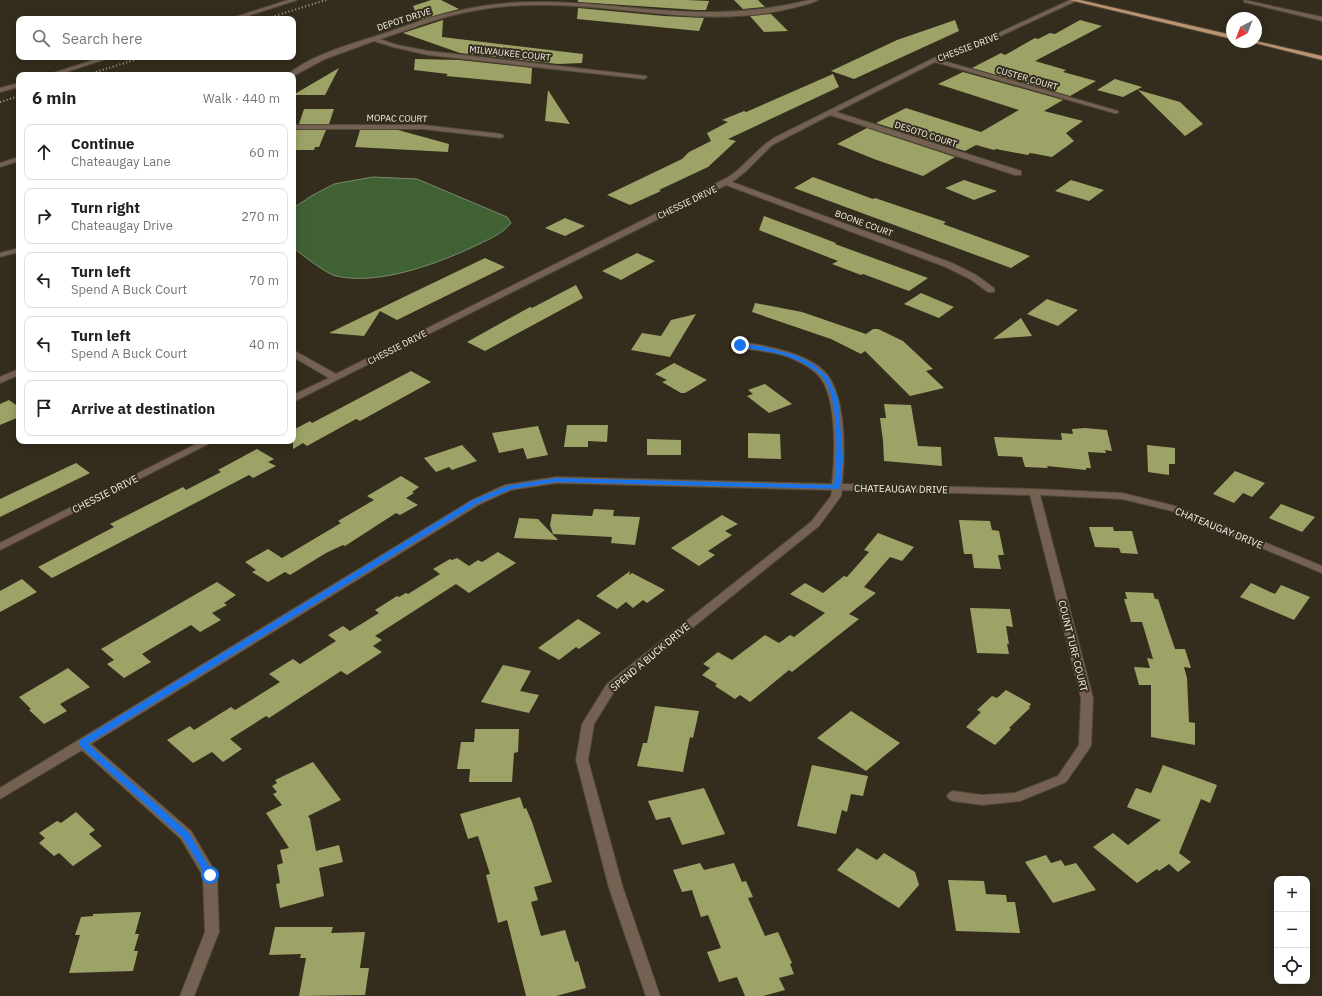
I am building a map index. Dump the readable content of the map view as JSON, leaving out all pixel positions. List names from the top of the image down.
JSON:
{
  "streets": {
    "street": [
      "DEPOT DRIVE",
      "CHESSIE DRIVE",
      "MILWAUKEE COURT",
      "CUSTER COURT",
      "MOPAC COURT",
      "DESOTO COURT",
      "BOONE COURT",
      "CHATEAUGAY DRIVE",
      "COUNT TURF COURT",
      "SPEND A BUCK DRIVE"
    ]
  },
  "crossings": [
    ["DEPOT DRIVE", "MILWAUKEE COURT"],
    ["CHESSIE DRIVE", "CUSTER COURT"],
    ["CHESSIE DRIVE", "DESOTO COURT"],
    ["CHESSIE DRIVE", "BOONE COURT"],
    ["CHATEAUGAY DRIVE", "COUNT TURF COURT"],
    ["CHATEAUGAY DRIVE", "SPEND A BUCK DRIVE"]
  ],
  "north": "bottom left",
  "page": {
    "search": "Search here",
    "heading": ["6 min", "Walk · 440 m"],
    "list": [
      ["Continue", "Chateaugay Lane", "60 m"],
      ["Turn right", "Chateaugay Drive", "270 m"],
      ["Turn left", "Spend A Buck Court", "70 m"],
      ["Turn left", "Spend A Buck Court", "40 m"],
      "Arrive at destination"
    ],
    "map_buttons": ["+", "−"]
  }
}
